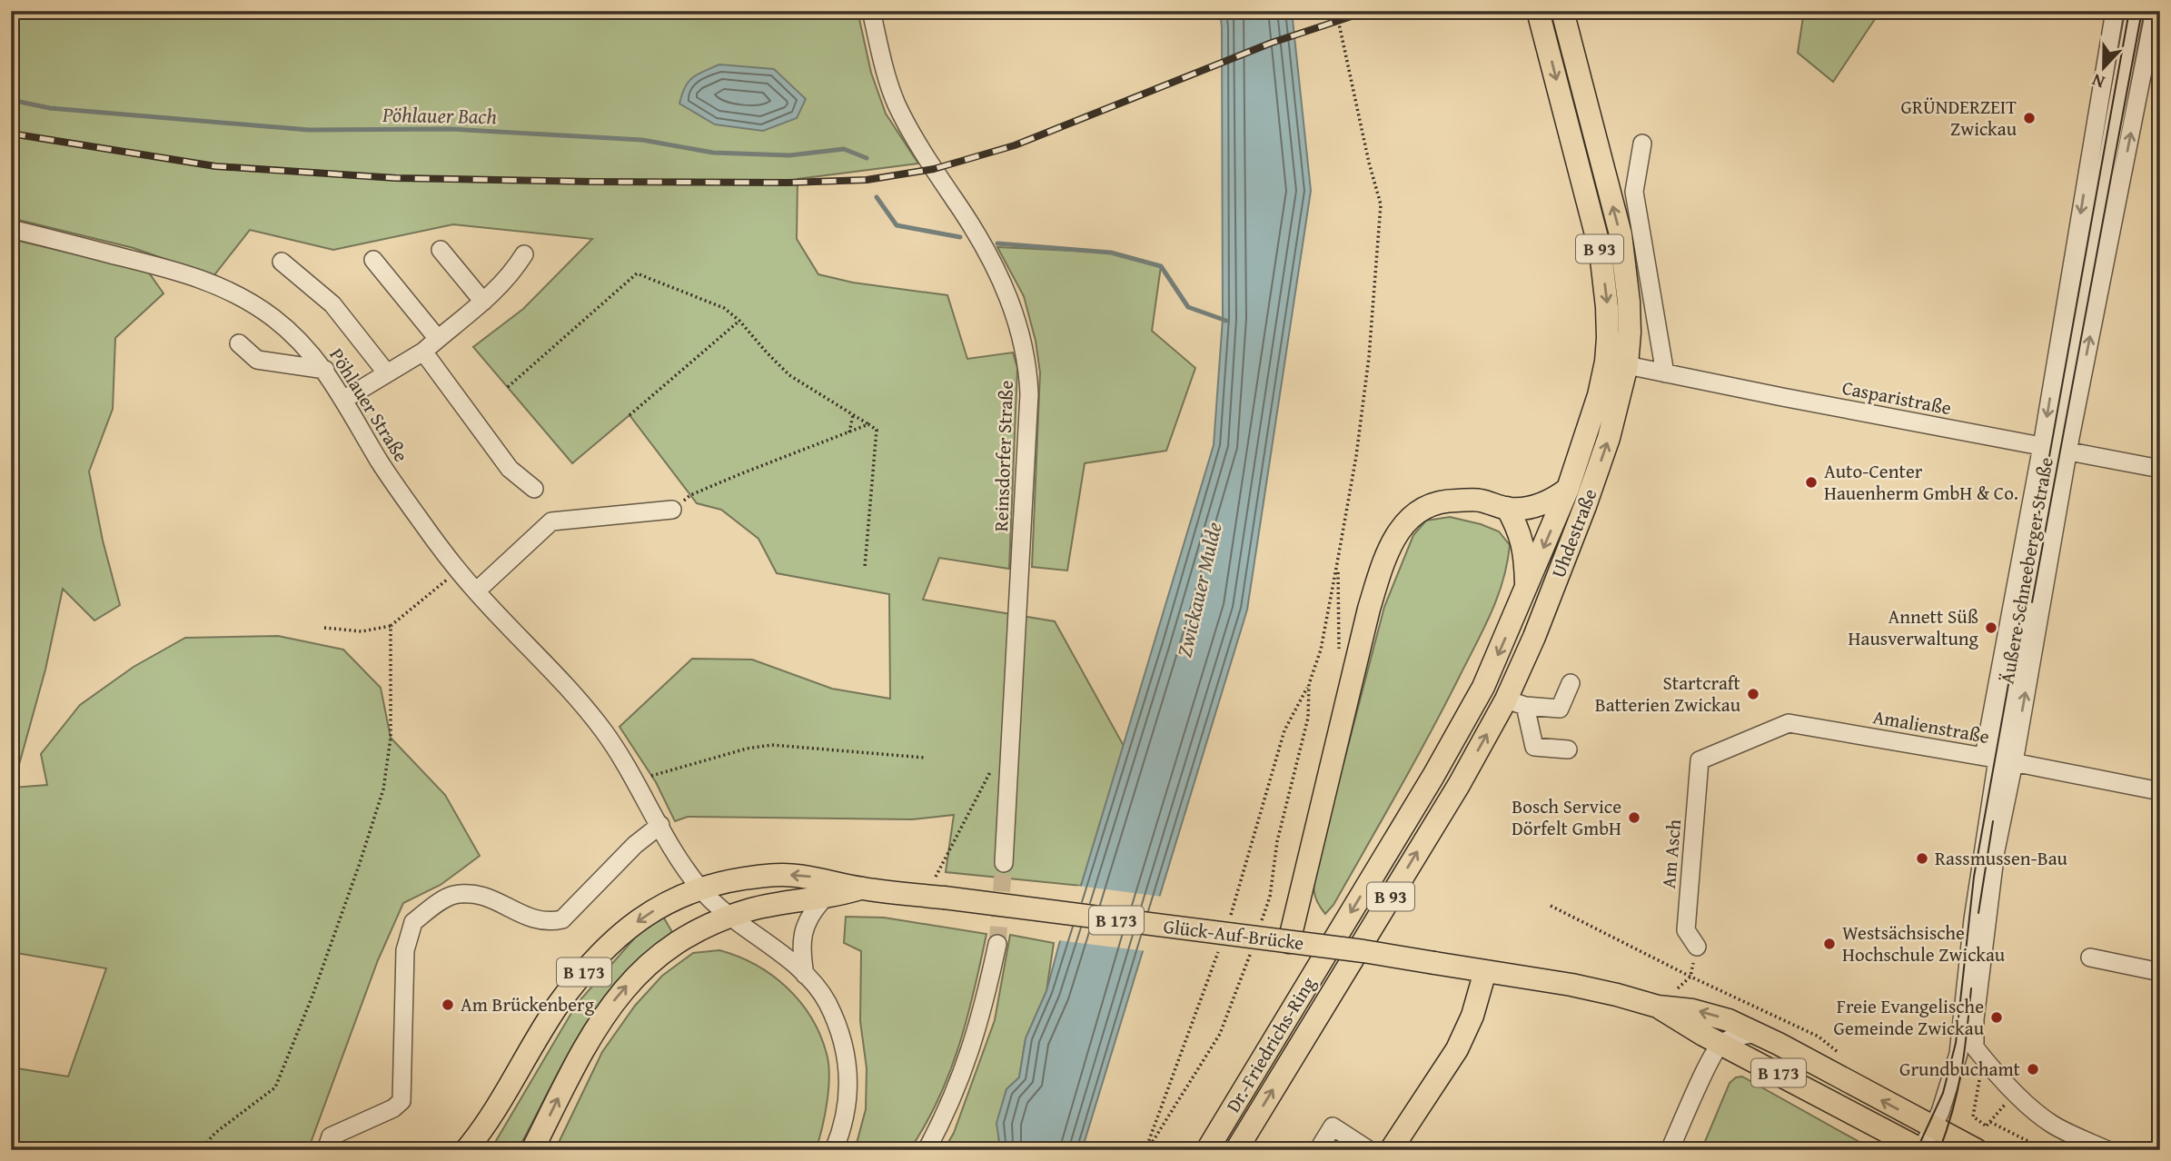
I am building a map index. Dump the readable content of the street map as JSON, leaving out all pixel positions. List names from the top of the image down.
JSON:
{
  "streets": {
    "main road": [
      "B 93",
      "Uhdestraße",
      "B 173",
      "Glück-Auf-Brücke",
      "Dr.-Friedrichs-Ring"
    ],
    "street": [
      "Casparistraße",
      "Pöhlauer Straße",
      "Reinsdorfer Straße",
      "Äußere Schneeberger Straße",
      "Amalienstraße",
      "Am Asch"
    ]
  },
  "crossings": [
    ["Casparistraße", "Uhdestraße"],
    ["Casparistraße", "Äußere Schneeberger Straße"],
    ["Pöhlauer Straße", "B 173"],
    ["Uhdestraße", "Dr.-Friedrichs-Ring"],
    ["Äußere Schneeberger Straße", "Amalienstraße"],
    ["Äußere Schneeberger Straße", "B 173"],
    ["Amalienstraße", "Am Asch"],
    ["B 173", "Glück-Auf-Brücke"]
  ],
  "water": ["Pöhlauer Bach", "Zwickauer Mulde"],
  "places": [
    "GRÜNDERZEIT Zwickau",
    "Auto-Center Hauenherm GmbH & Co.",
    "Annett Süß Hausverwaltung",
    "Startcraft Batterien Zwickau",
    "Bosch Service Dörfelt GmbH",
    "Rassmussen-Bau",
    "Westsächsische Hochschule Zwickau",
    "Am Brückenberg",
    "Freie Evangelische Gemeinde Zwickau",
    "Grundbuchamt"
  ],
  "north": "bottom"
}
